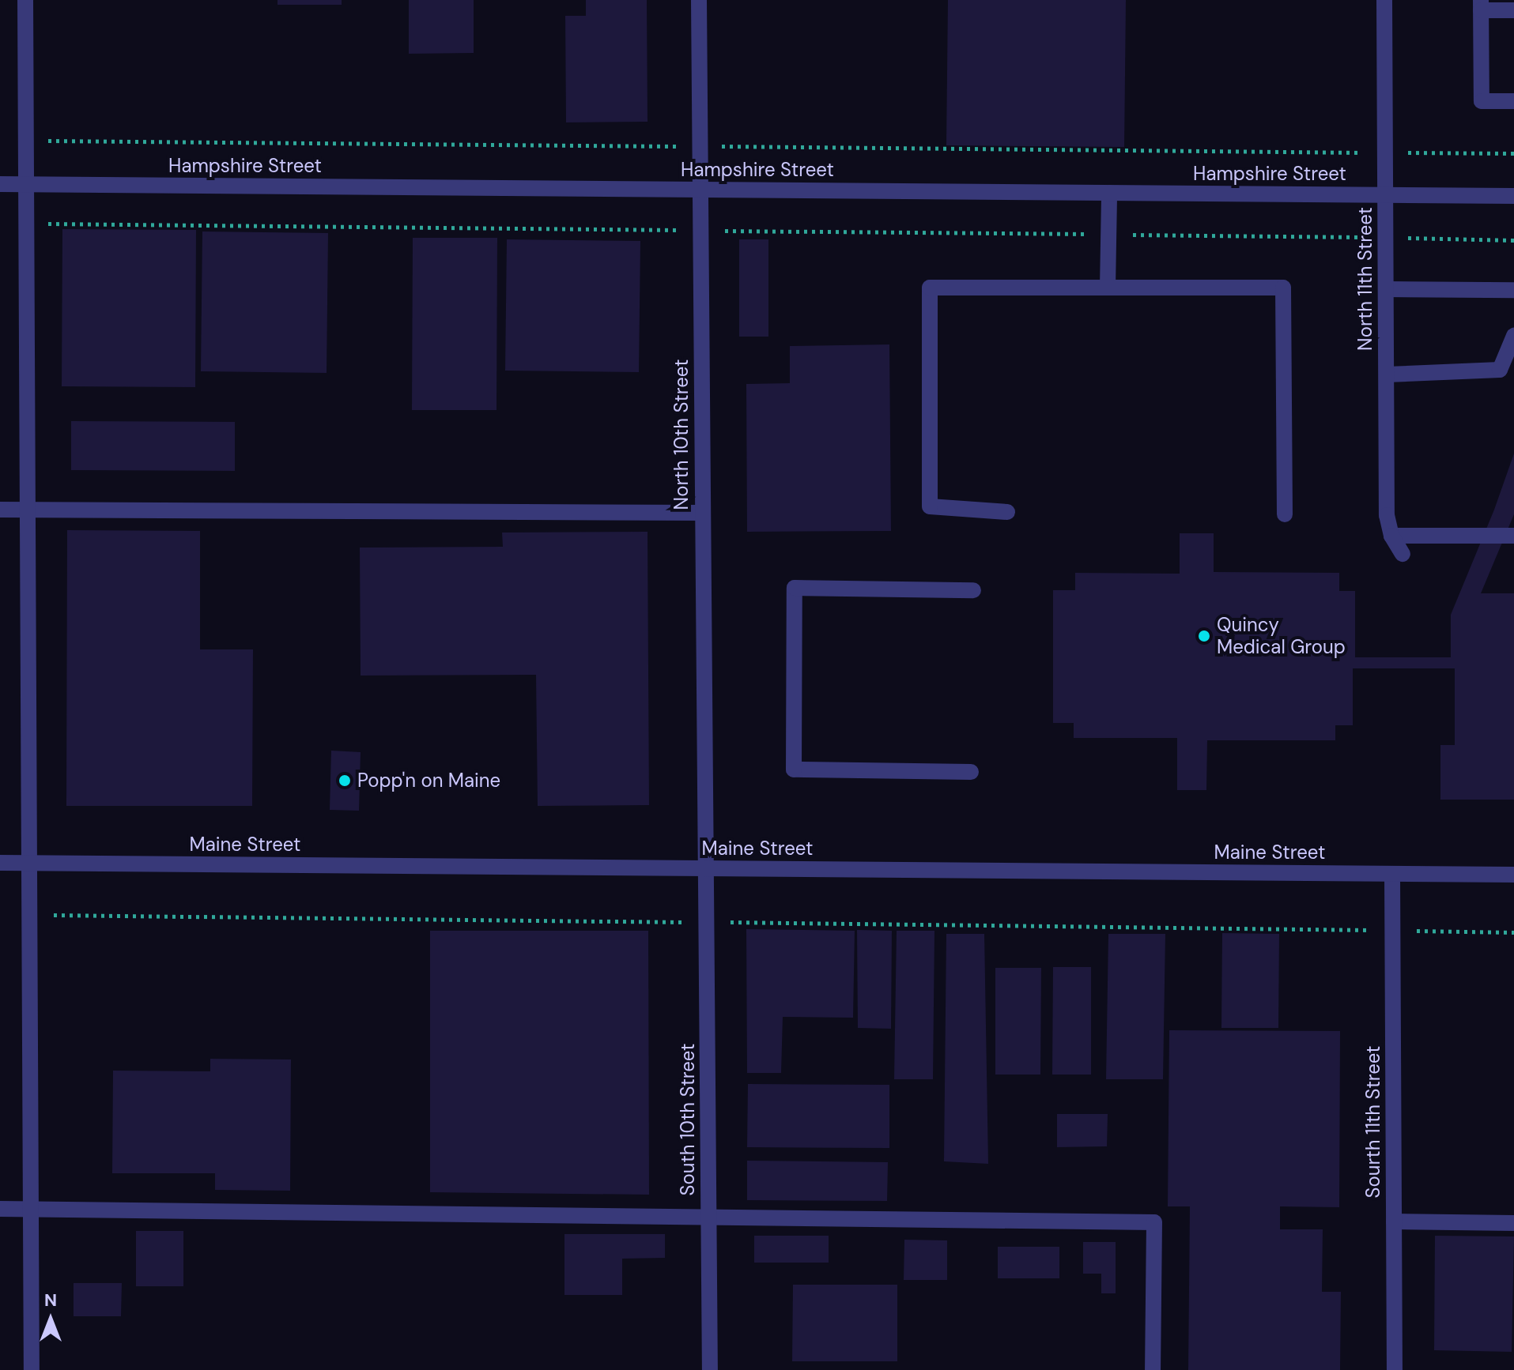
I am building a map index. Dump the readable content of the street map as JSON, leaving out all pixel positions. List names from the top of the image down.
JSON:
{
  "streets": {
    "street": [
      "Hampshire Street",
      "North 11th Street",
      "North 10th Street",
      "Maine Street",
      "South 10th Street",
      "Sourth 11th Street"
    ]
  },
  "crossings": [
    ["Hampshire Street", "North 11th Street"],
    ["Hampshire Street", "North 10th Street"],
    ["North 10th Street", "Maine Street"],
    ["North 10th Street", "South 10th Street"],
    ["Maine Street", "South 10th Street"],
    ["Maine Street", "Sourth 11th Street"]
  ],
  "places": ["Quincy Medical Group", "Popp'n on Maine"],
  "north": "top"
}
